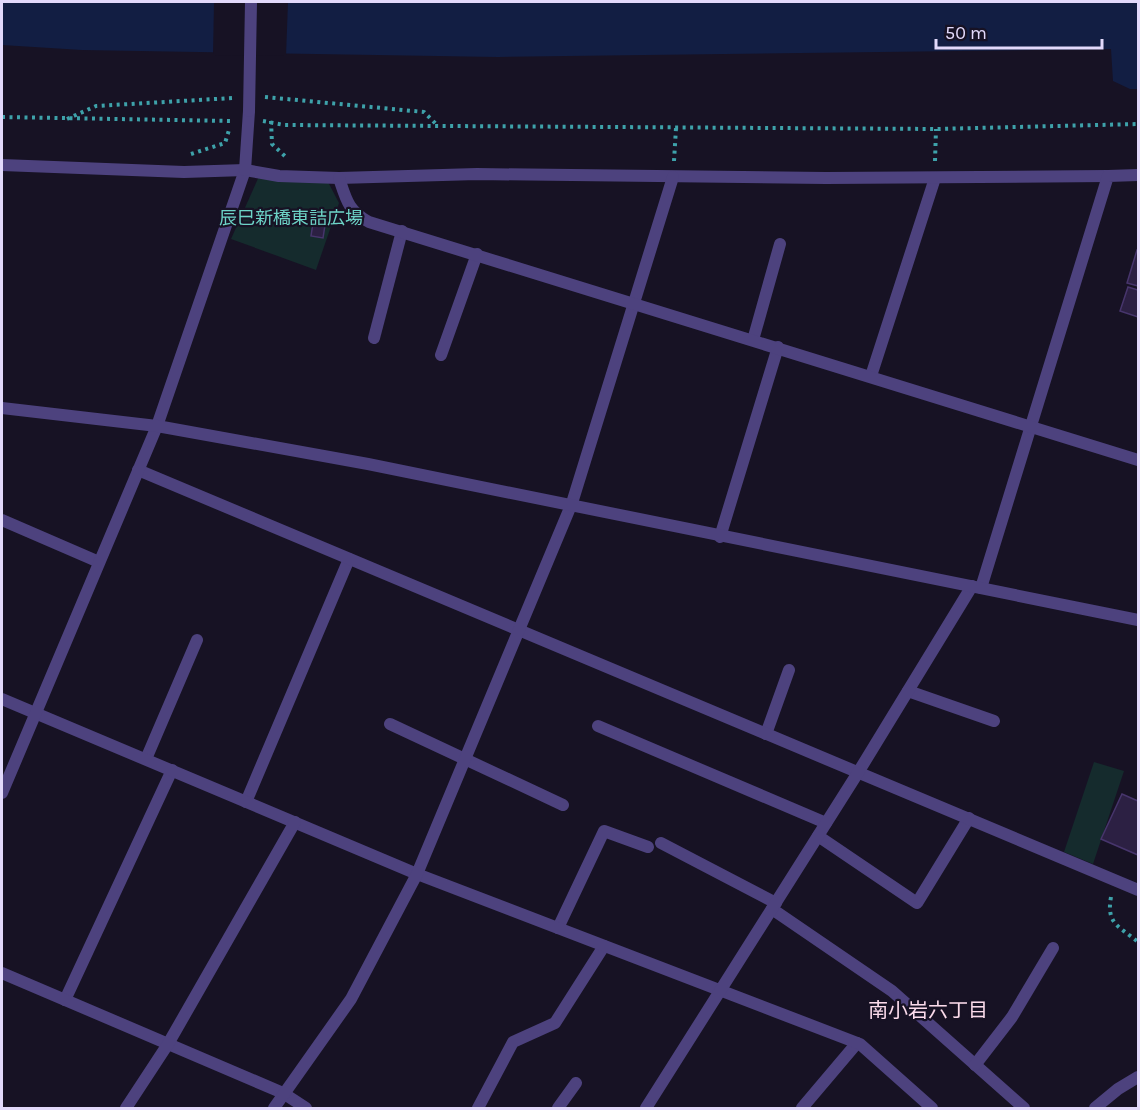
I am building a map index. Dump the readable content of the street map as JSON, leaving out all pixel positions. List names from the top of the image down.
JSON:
{
  "districts": ["南小岩六丁目"],
  "parks": ["辰巳新橋東詰広場"],
  "scale_bar": "50 m"
}
